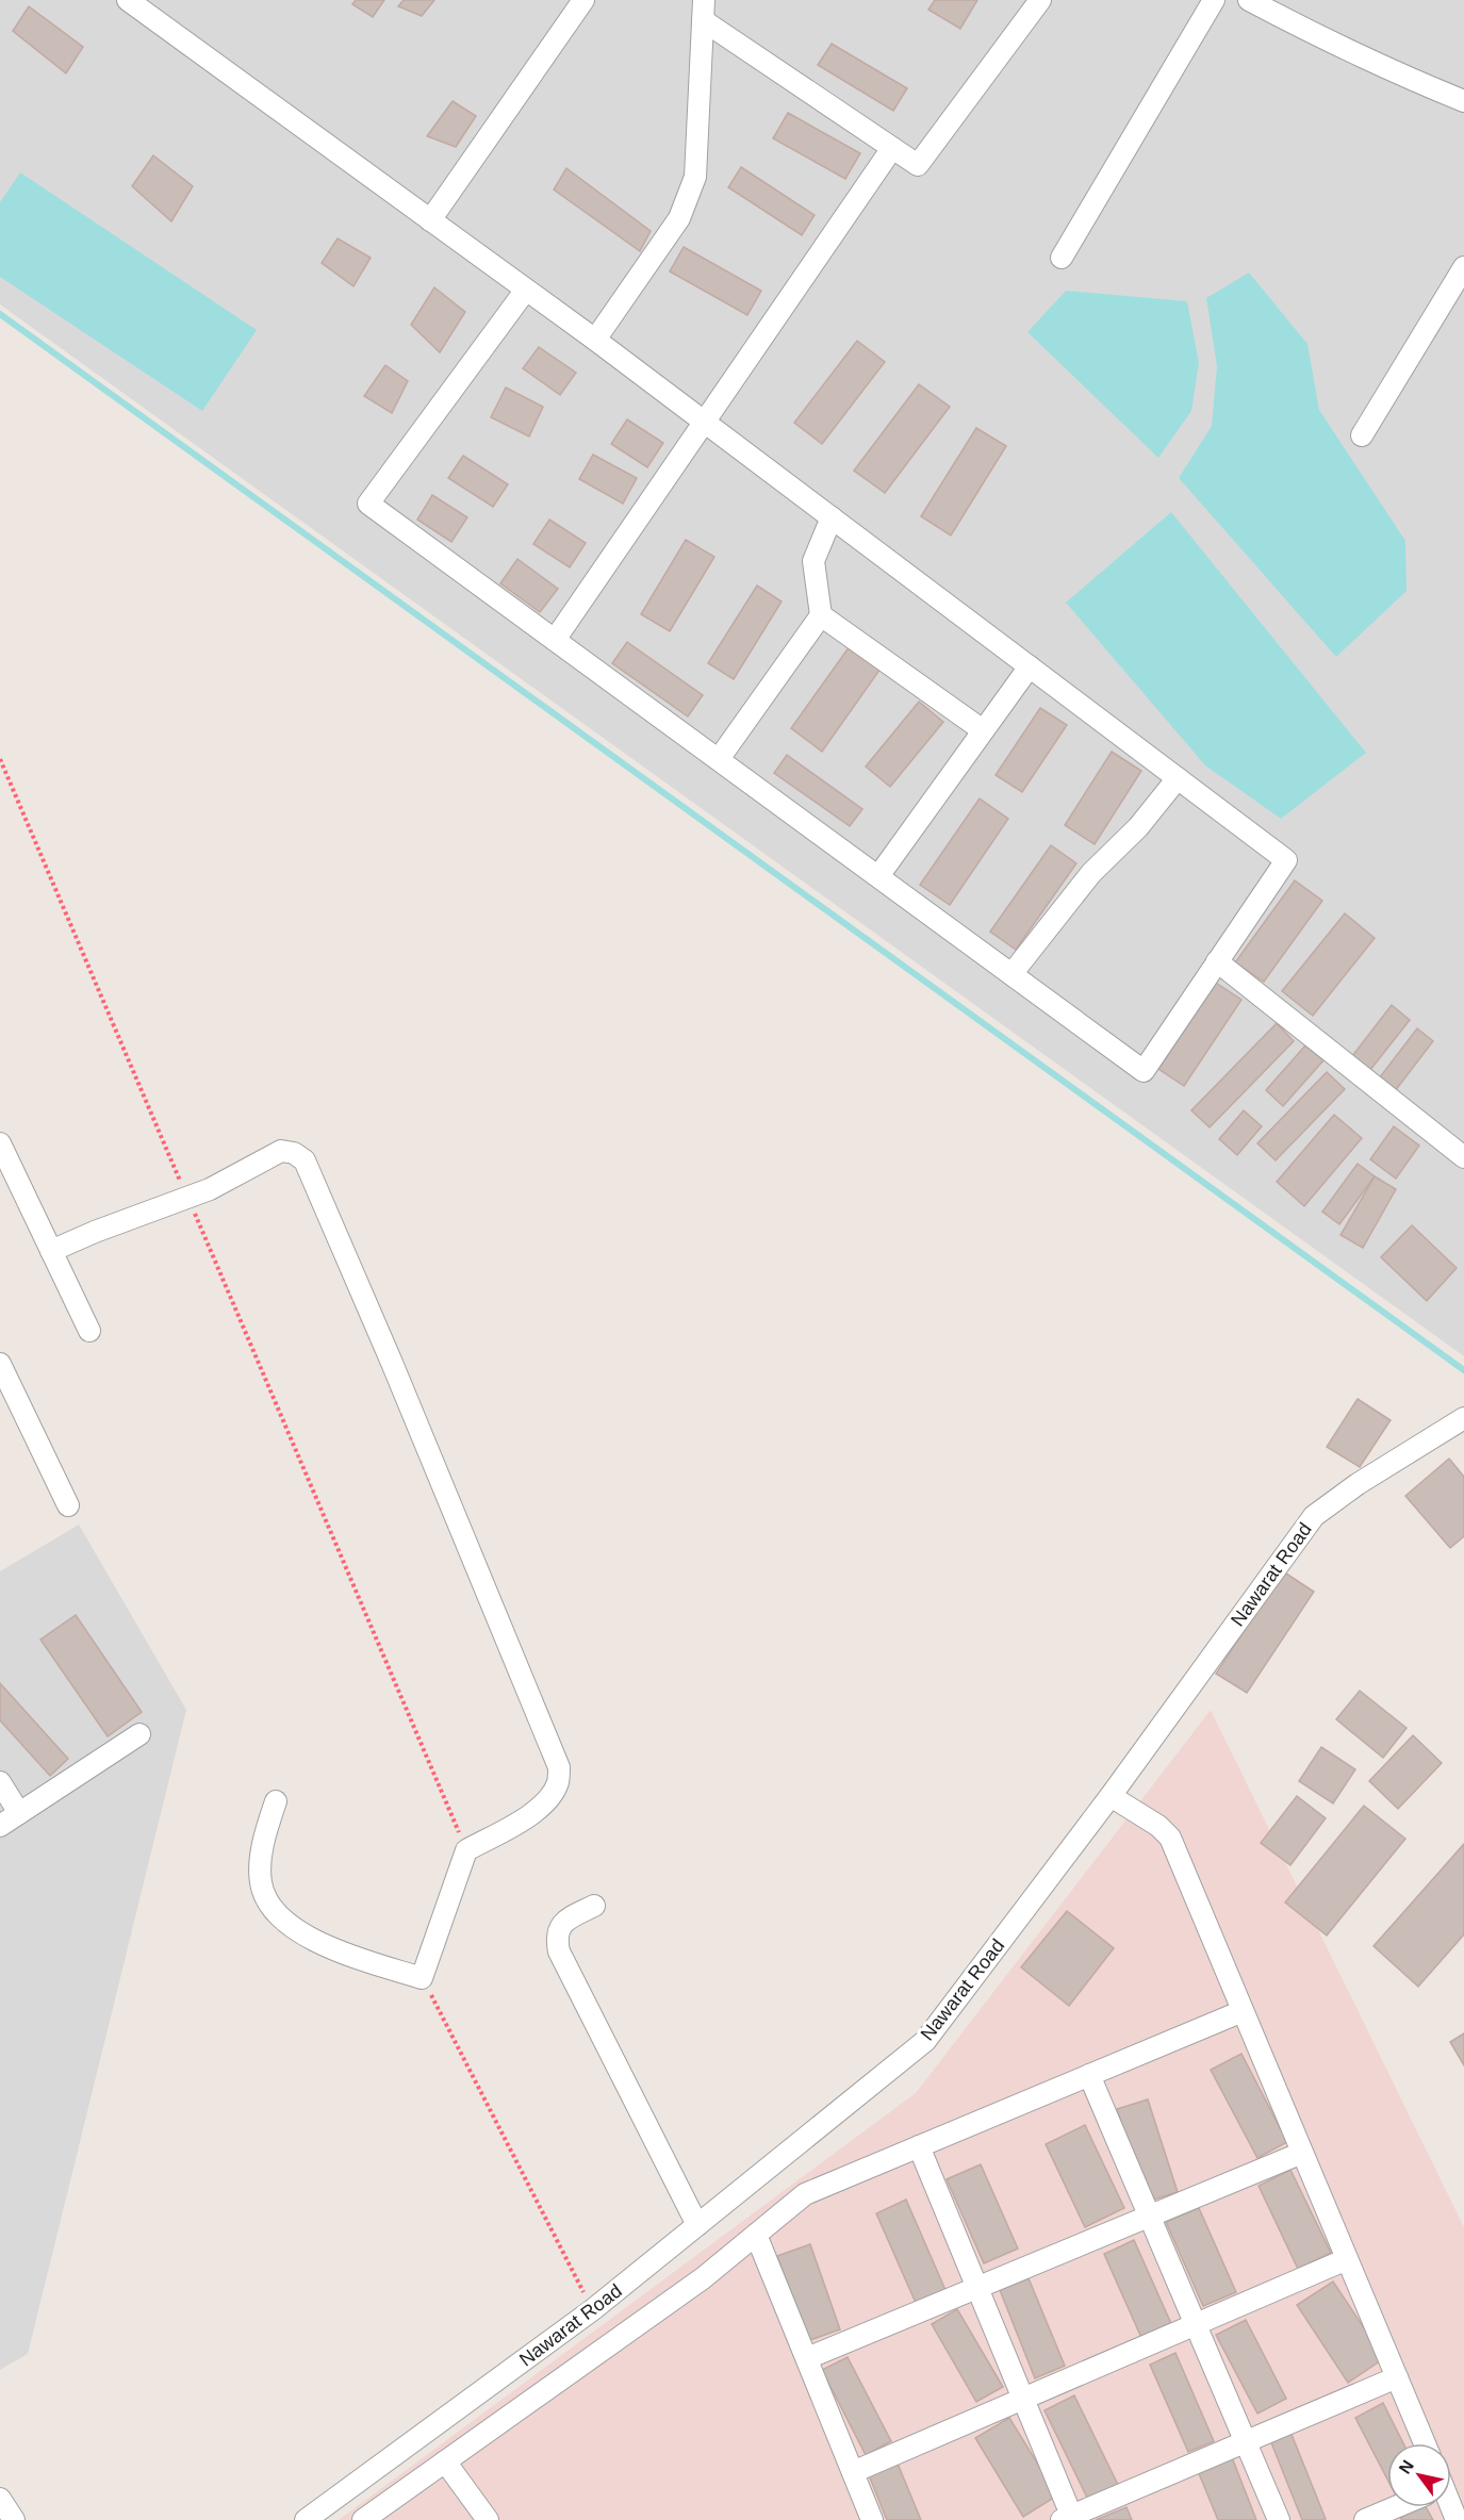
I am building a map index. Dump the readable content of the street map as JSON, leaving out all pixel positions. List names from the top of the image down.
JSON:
{
  "streets": {
    "street": ["Nawarat Road"]
  },
  "north": "top left"
}
